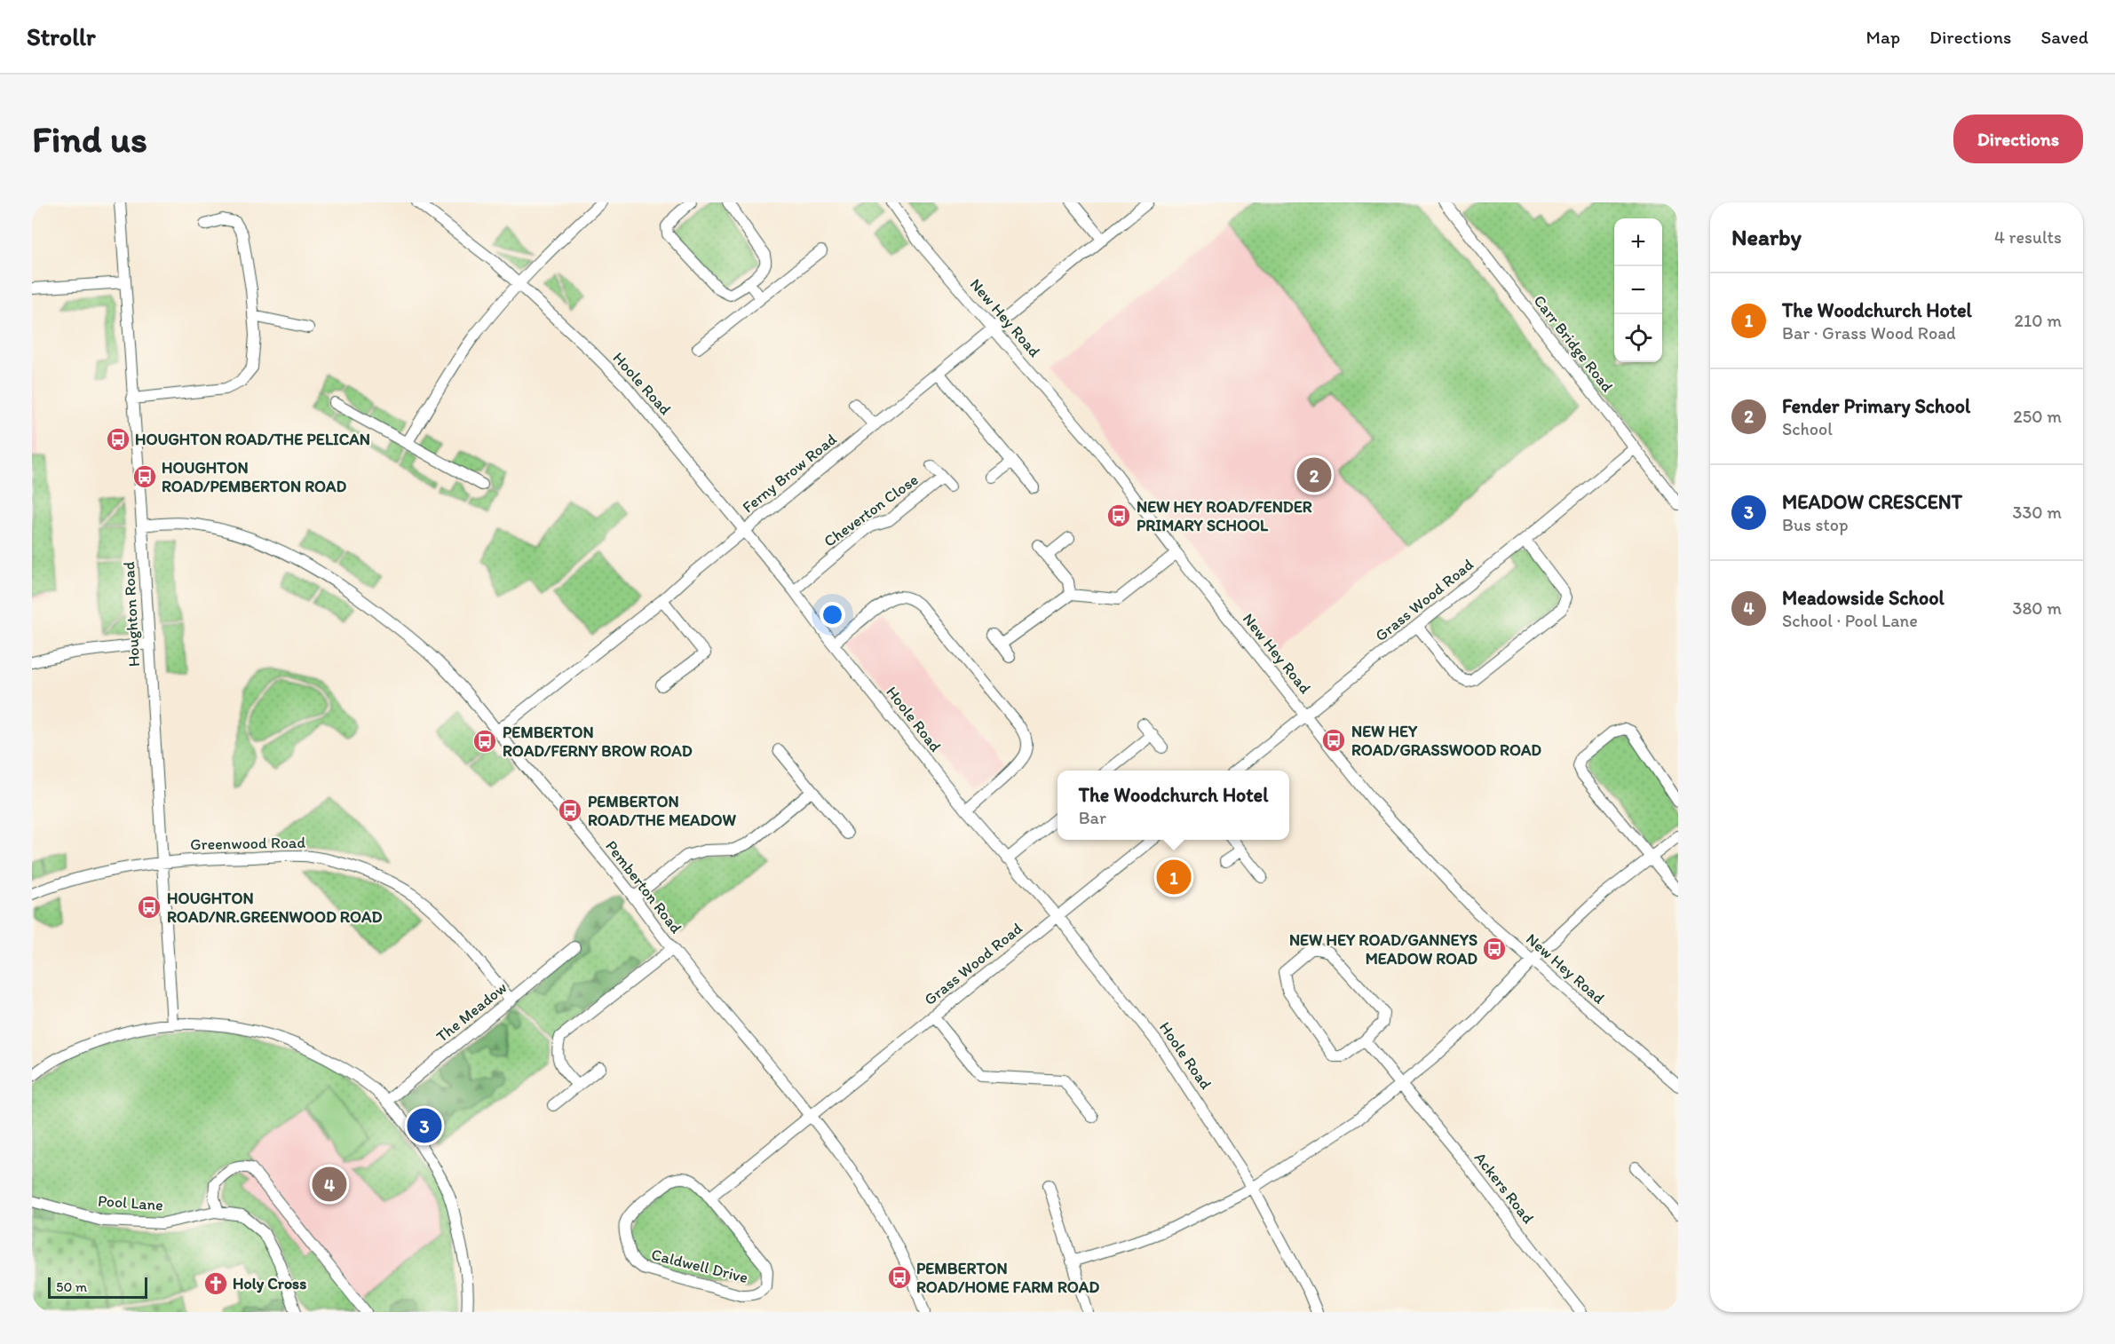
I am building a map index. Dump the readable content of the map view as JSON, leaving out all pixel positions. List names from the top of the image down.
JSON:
{
  "streets": {
    "street": [
      "New Hey Road",
      "Carr Bridge Road",
      "Hoole Road",
      "Ferny Brow Road",
      "Cheverton Close",
      "Grass Wood Road",
      "Houghton Road",
      "Greenwood Road",
      "Pemberton Road",
      "The Meadow",
      "Ackers Road",
      "Pool Lane",
      "Caldwell Drive"
    ]
  },
  "crossings": [
    ["New Hey Road", "Ferny Brow Road"],
    ["New Hey Road", "Grass Wood Road"],
    ["Carr Bridge Road", "Grass Wood Road"],
    ["Hoole Road", "Ferny Brow Road"],
    ["Hoole Road", "Cheverton Close"],
    ["Hoole Road", "Grass Wood Road"],
    ["Ferny Brow Road", "Pemberton Road"],
    ["Grass Wood Road", "Pemberton Road"],
    ["Houghton Road", "Greenwood Road"],
    ["Houghton Road", "Pemberton Road"],
    ["Greenwood Road", "The Meadow"]
  ],
  "places": {
    "bus stop": [
      "HOUGHTON ROAD/THE PELICAN",
      "HOUGHTON ROAD/PEMBERTON ROAD",
      "NEW HEY ROAD/FENDER PRIMARY SCHOOL",
      "NEW HEY ROAD/GRASSWOOD ROAD",
      "PEMBERTON ROAD/FERNY BROW ROAD",
      "PEMBERTON ROAD/THE MEADOW",
      "HOUGHTON ROAD/NR.GREENWOOD ROAD",
      "NEW HEY ROAD/GANNEYS MEADOW ROAD",
      "PEMBERTON ROAD/HOME FARM ROAD"
    ],
    "church": ["Holy Cross"]
  },
  "scale_bar": "50 m",
  "page": {
    "header": "Strollr",
    "nav": ["Map", "Directions", "Saved"],
    "buttons": "Directions",
    "title": "Find us",
    "heading": ["Nearby", "4 results"],
    "map_buttons": ["+", "−"],
    "list": [
      {
        "mark": "1",
        "name": "The Woodchurch Hotel",
        "note": "Bar · Grass Wood Road",
        "value": "210 m"
      },
      {
        "mark": "2",
        "name": "Fender Primary School",
        "note": "School",
        "value": "250 m"
      },
      {
        "mark": "3",
        "name": "MEADOW CRESCENT",
        "note": "Bus stop",
        "value": "330 m"
      },
      {
        "mark": "4",
        "name": "Meadowside School",
        "note": "School · Pool Lane",
        "value": "380 m"
      }
    ],
    "pins": [
      "2",
      "1",
      "3",
      "4"
    ],
    "popup": ["The Woodchurch Hotel", "Bar"],
    "scale": "50 m"
  }
}
